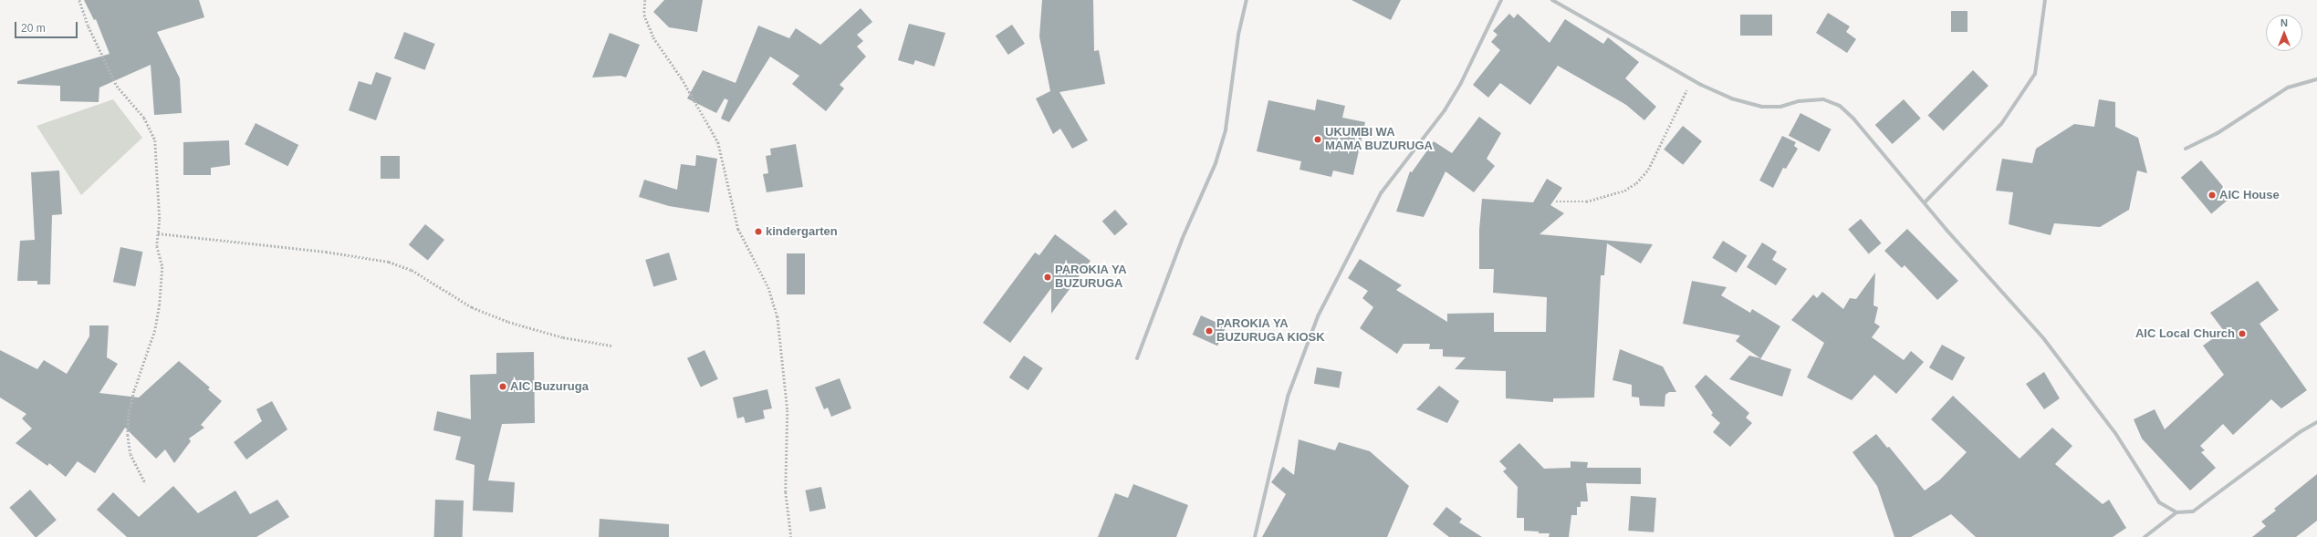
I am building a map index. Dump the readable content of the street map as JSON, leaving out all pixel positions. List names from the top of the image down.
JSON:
{
  "places": [
    "UKUMBI WA MAMA BUZURUGA",
    "AIC House",
    "kindergarten",
    "PAROKIA YA BUZURUGA",
    "PAROKIA YA BUZURUGA KIOSK",
    "AIC Local Church",
    "AIC Buzuruga"
  ],
  "scale_bar": "20 m",
  "north": "top"
}
